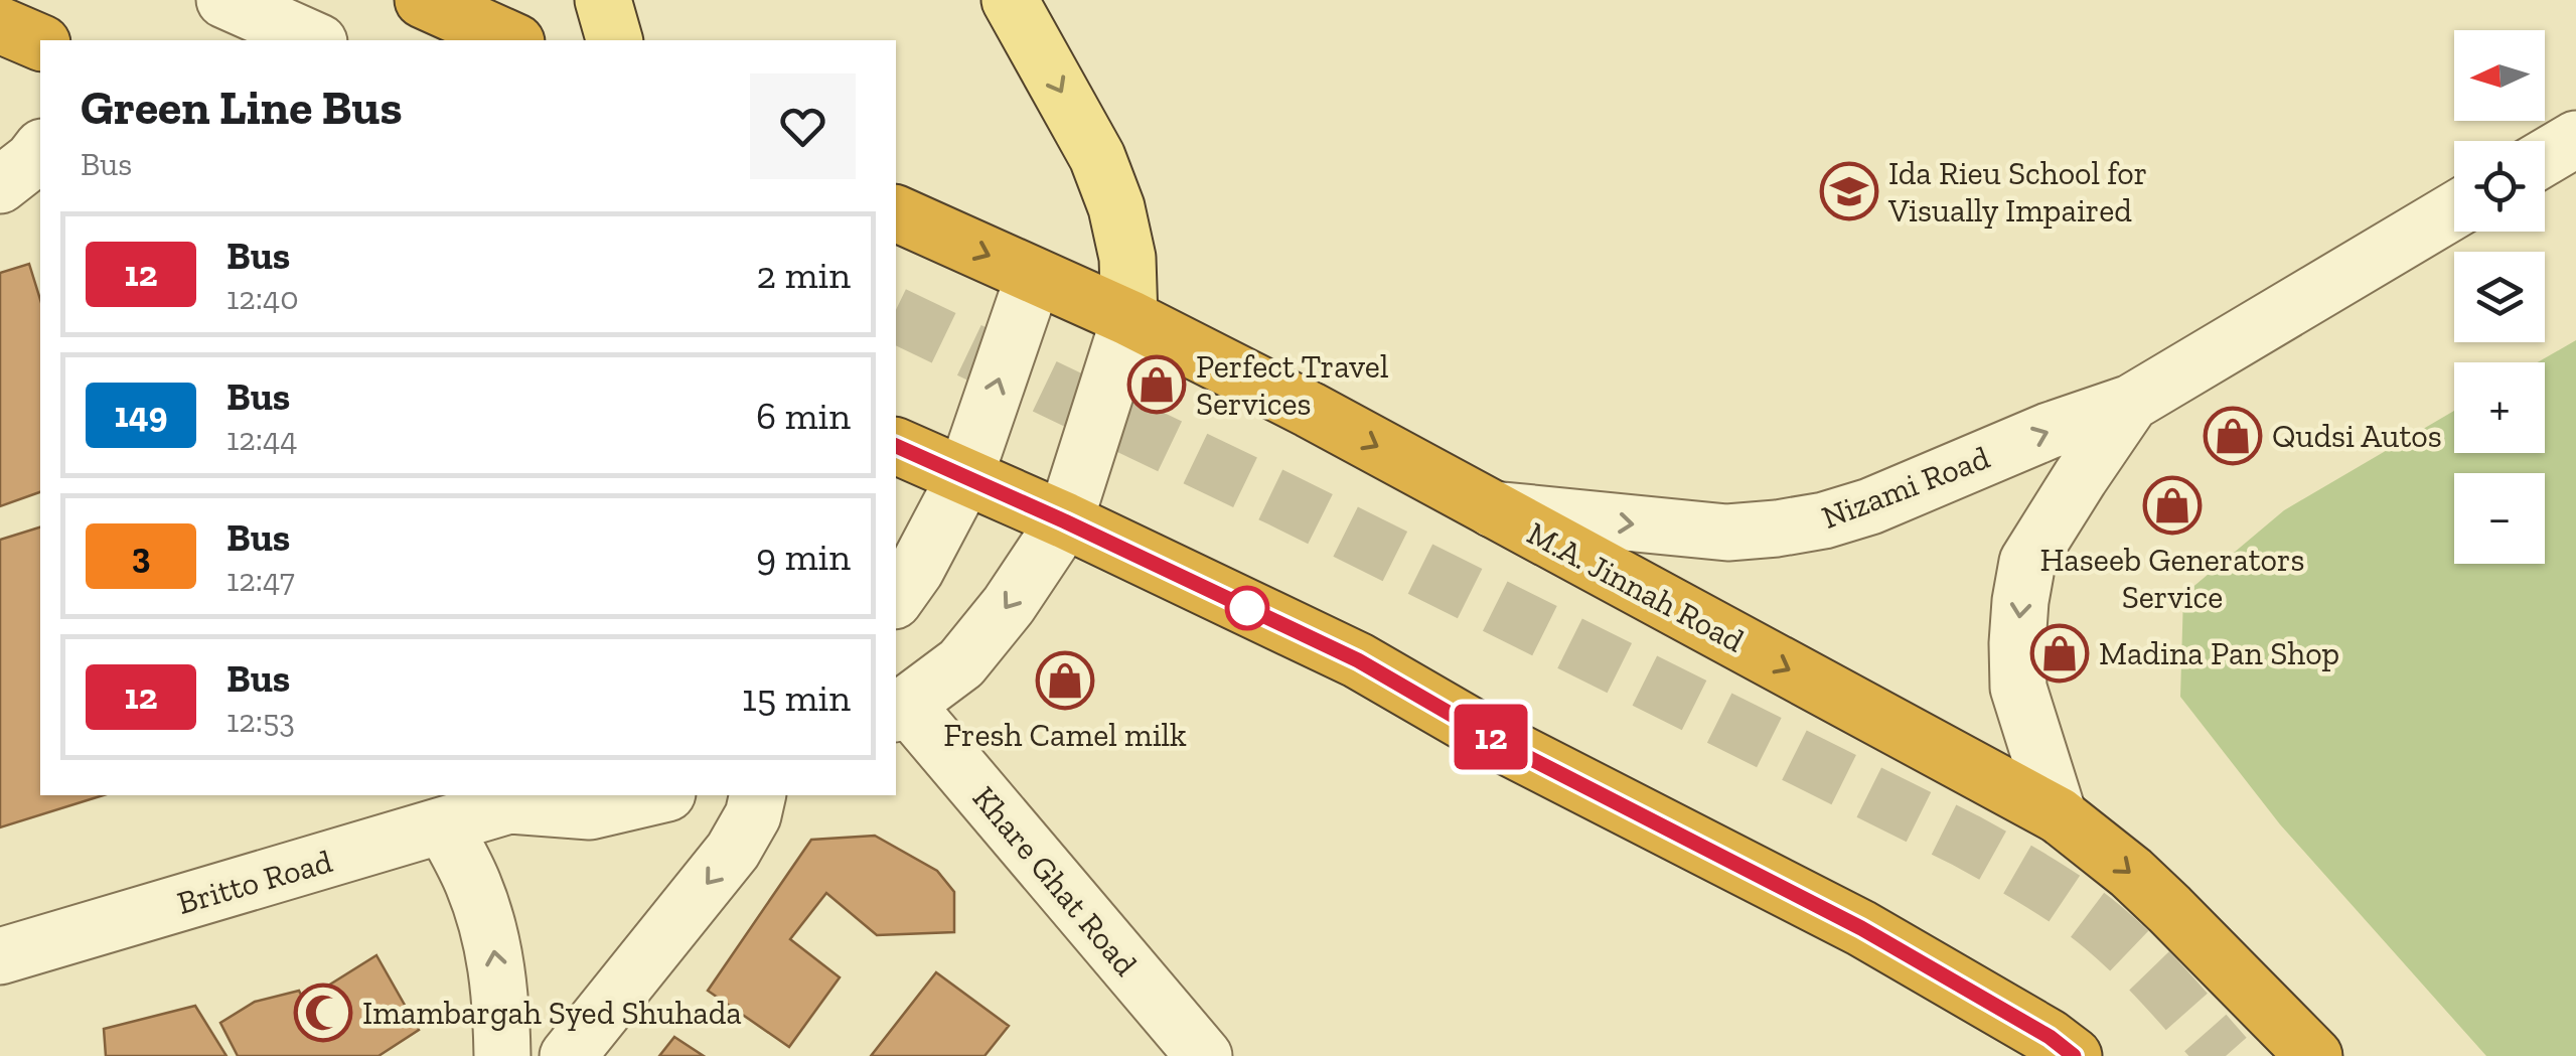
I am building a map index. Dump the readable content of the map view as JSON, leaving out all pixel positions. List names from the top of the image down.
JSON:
{
  "streets": {
    "highway": ["M.A. Jinnah Road"],
    "street": ["Nizami Road", "Khare Ghat Road", "Britto Road"]
  },
  "crossings": [
    ["Nizami Road", "M.A. Jinnah Road"]
  ],
  "places": {
    "school or university": ["Ida Rieu School for Visually Impaired"],
    "shop": [
      "Perfect Travel Services",
      "Qudsi Autos",
      "Haseeb Generators Service",
      "Madina Pan Shop",
      "Fresh Camel milk"
    ],
    "mosque": ["Imambargah Syed Shuhada"]
  },
  "lines": ["bus line 12"],
  "north": "left",
  "page": {
    "on_map": "12",
    "map_buttons": ["+", "−"],
    "heading": ["Green Line Bus", "Bus"],
    "list": [
      {
        "mark": "12",
        "name": "Bus",
        "note": "12:40",
        "value": "2 min"
      },
      {
        "mark": "149",
        "name": "Bus",
        "note": "12:44",
        "value": "6 min"
      },
      {
        "mark": "3",
        "name": "Bus",
        "note": "12:47",
        "value": "9 min"
      },
      {
        "mark": "12",
        "name": "Bus",
        "note": "12:53",
        "value": "15 min"
      }
    ]
  }
}
